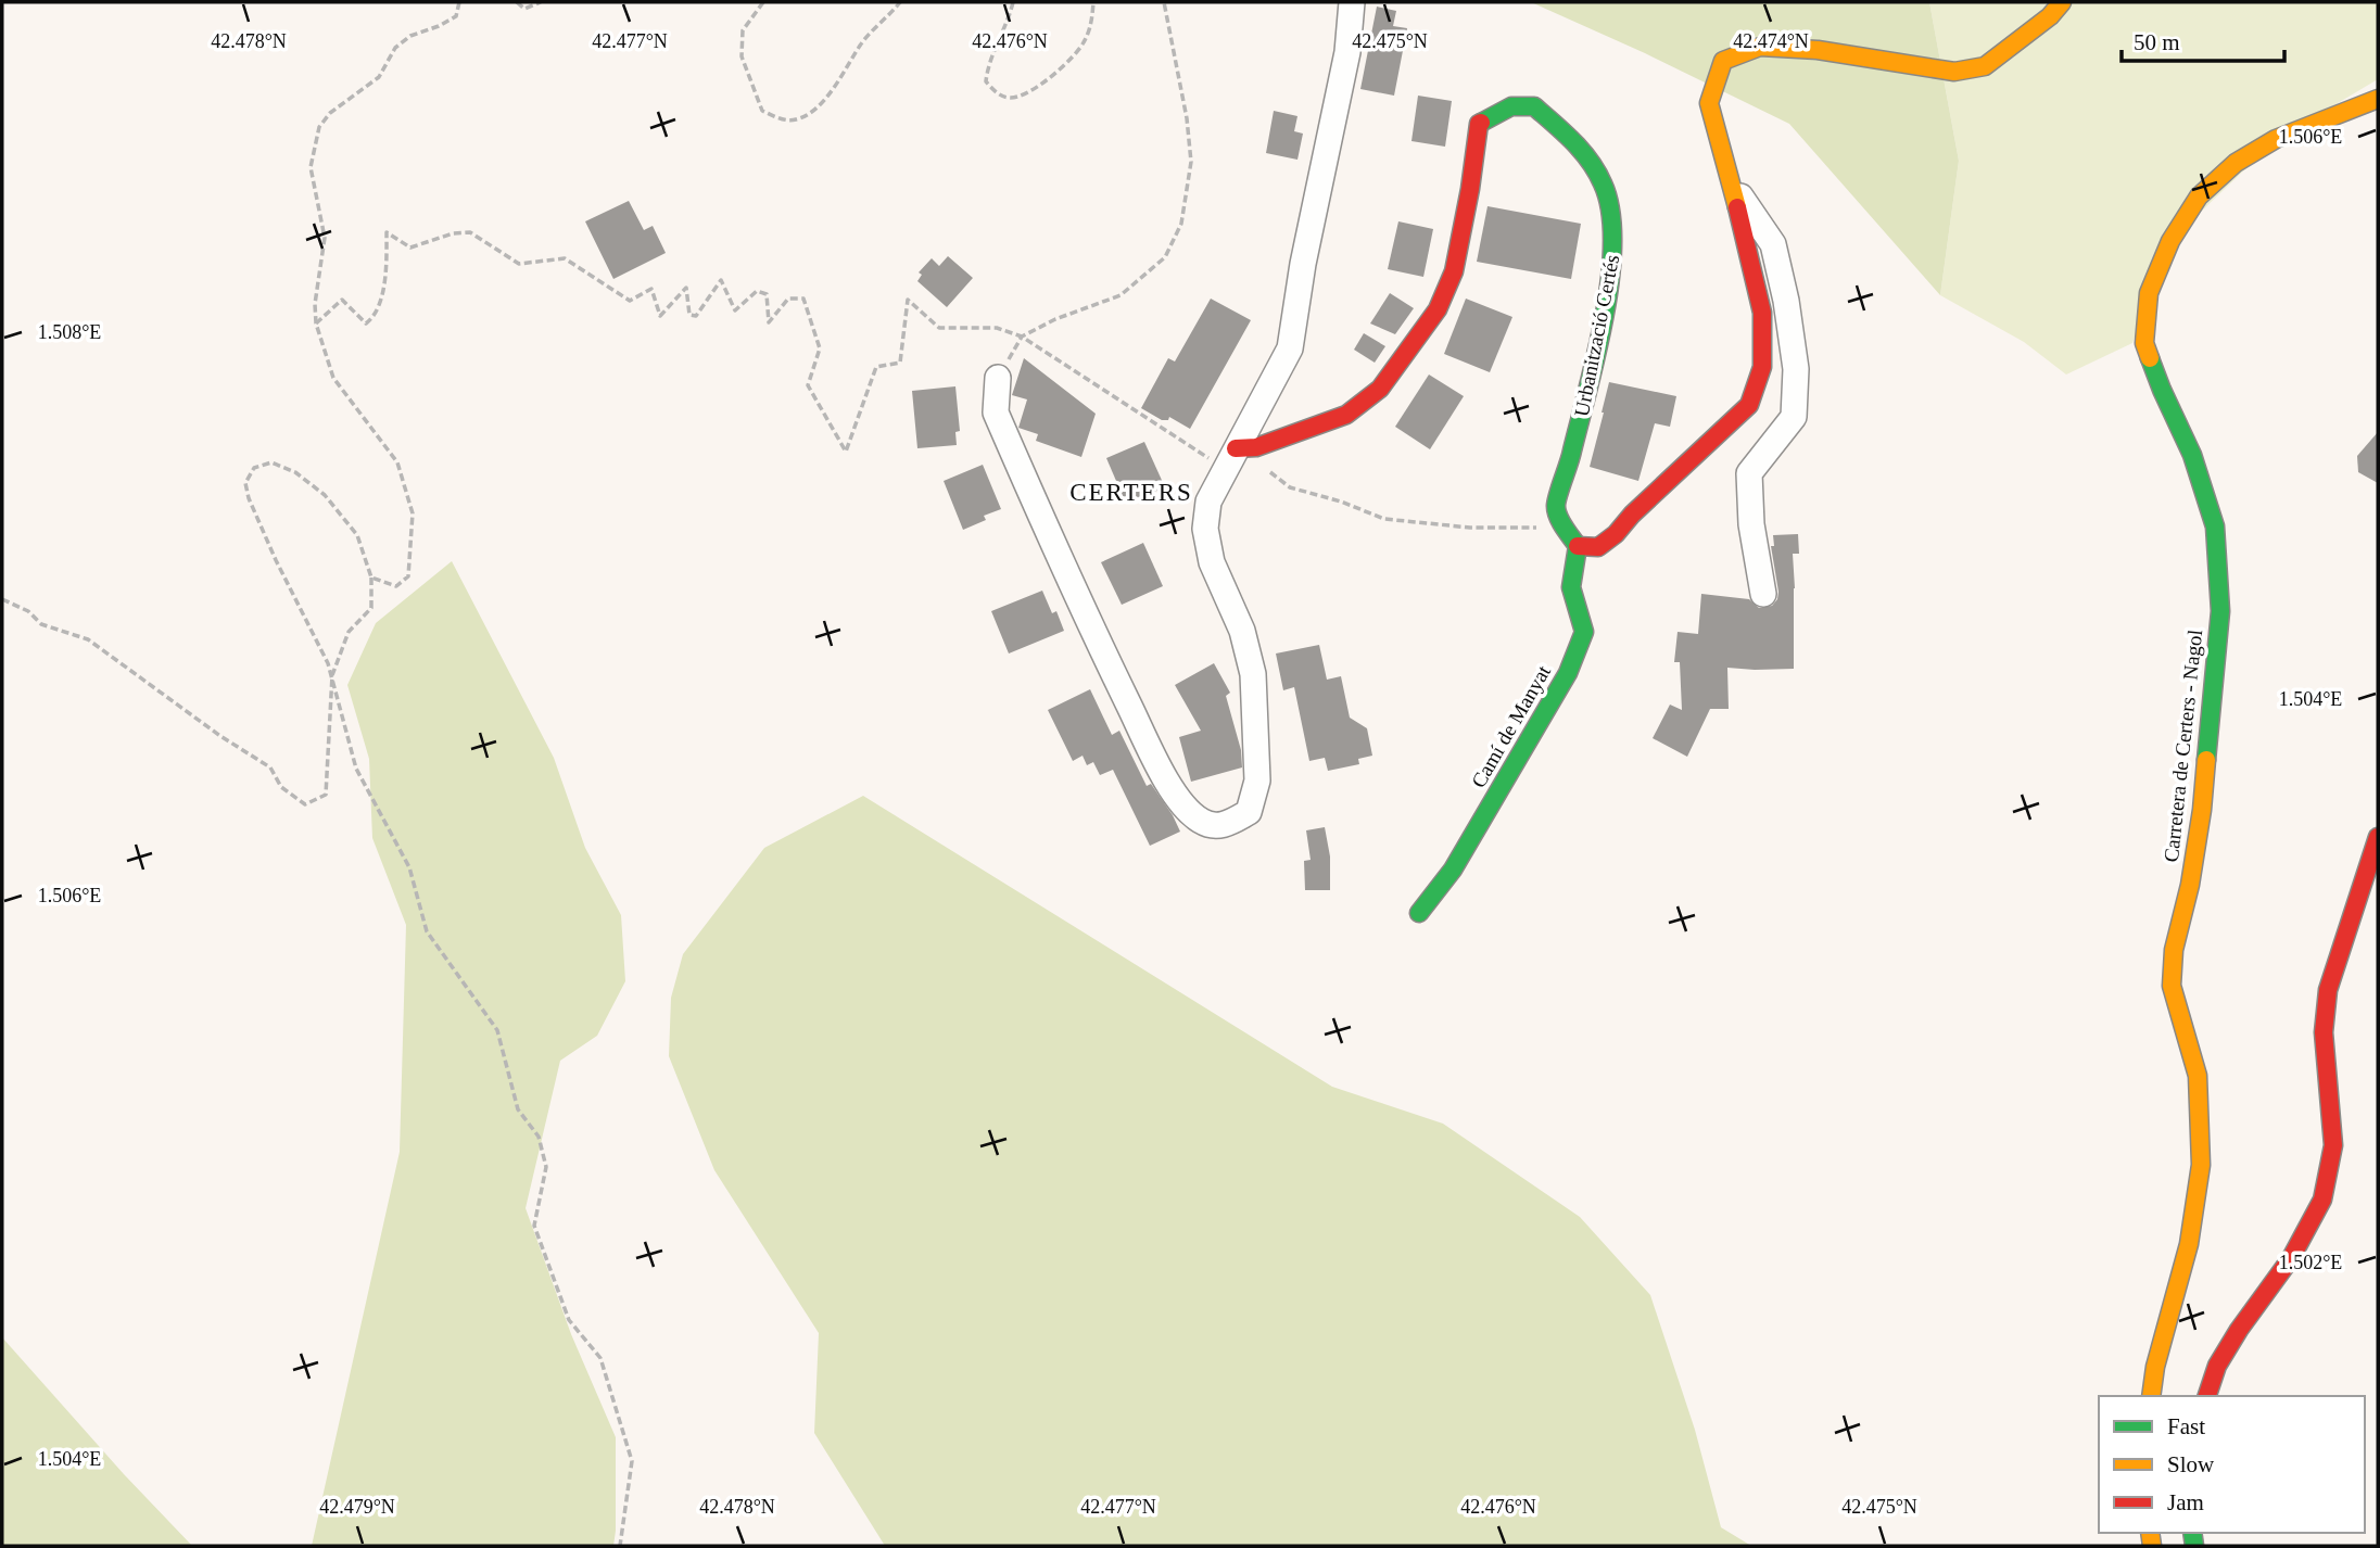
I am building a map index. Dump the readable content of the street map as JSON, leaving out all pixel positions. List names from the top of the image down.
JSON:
{
  "streets": {
    "main road": ["Urbanització Certés", "Camí de Manyat", "Carretera de Certers - Nagol"]
  },
  "crossings": [
    ["Urbanització Certés", "Camí de Manyat"]
  ],
  "districts": ["CERTERS"],
  "legend": ["Fast", "Slow", "Jam"],
  "scale_bar": "50 m",
  "coordinates": [
    "42.478°N",
    "42.477°N",
    "42.476°N",
    "42.475°N",
    "42.474°N",
    "1.506°E",
    "1.508°E",
    "1.504°E",
    "1.502°E",
    "42.479°N"
  ]
}
